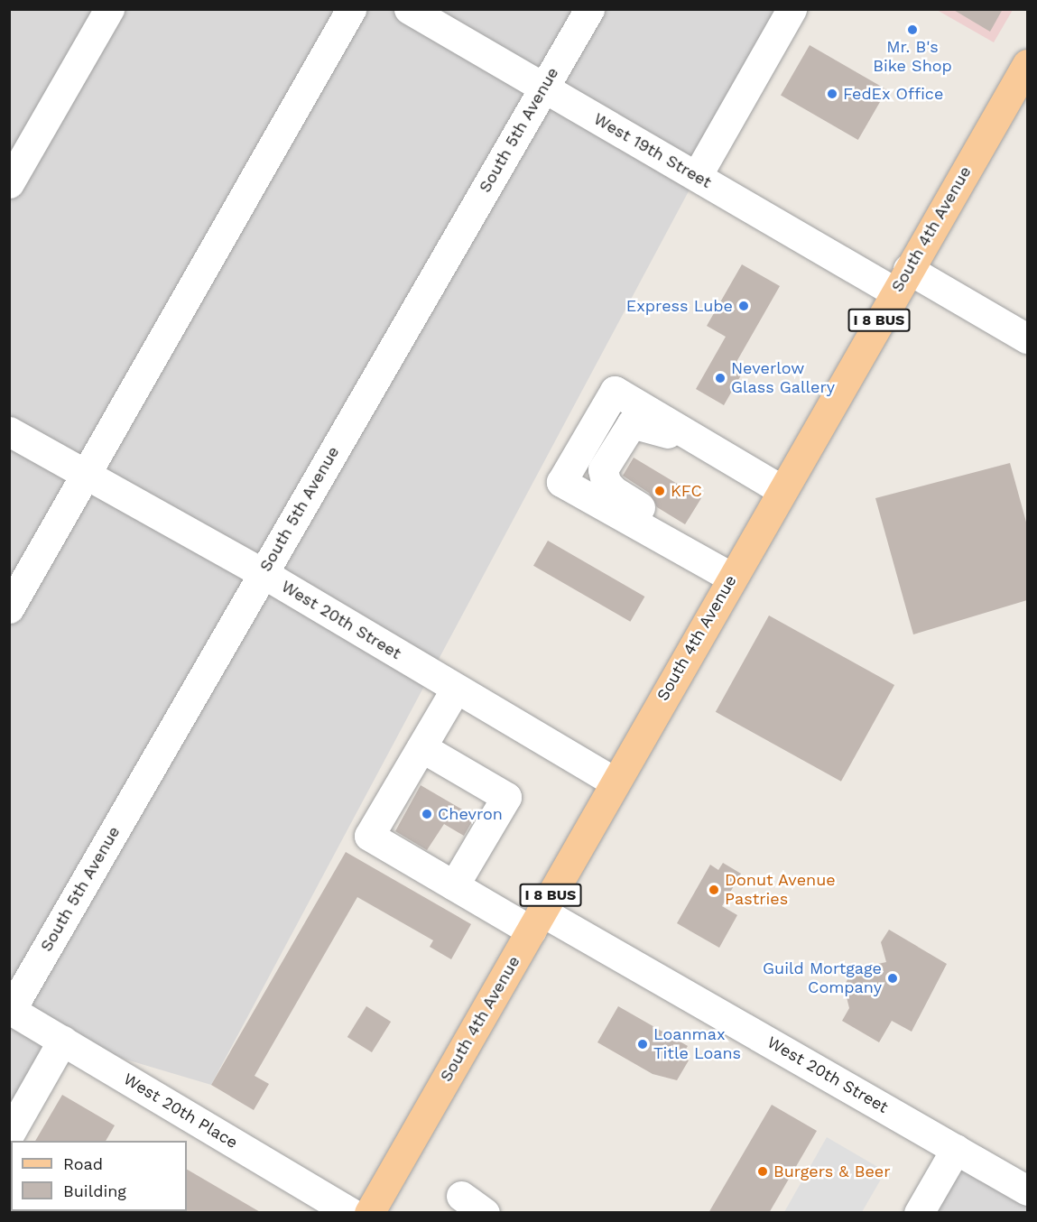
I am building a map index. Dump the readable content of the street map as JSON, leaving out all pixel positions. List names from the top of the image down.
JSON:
{
  "streets": {
    "main road": ["South 4th Avenue", "I 8 BUS"],
    "street": [
      "South 5th Avenue",
      "West 19th Street",
      "West 20th Street",
      "West 20th Place"
    ]
  },
  "crossings": [
    ["South 5th Avenue", "West 19th Street"],
    ["South 5th Avenue", "West 20th Street"],
    ["South 5th Avenue", "West 20th Place"],
    ["West 19th Street", "South 4th Avenue"],
    ["South 4th Avenue", "West 20th Street"]
  ],
  "places": [
    "Mr. B's Bike Shop",
    "FedEx Office",
    "Express Lube",
    "Neverlow Glass Gallery",
    "KFC",
    "Chevron",
    "Donut Avenue Pastries",
    "Guild Mortgage Company",
    "Loanmax Title Loans",
    "Burgers & Beer"
  ],
  "legend": ["Road", "Building"]
}
